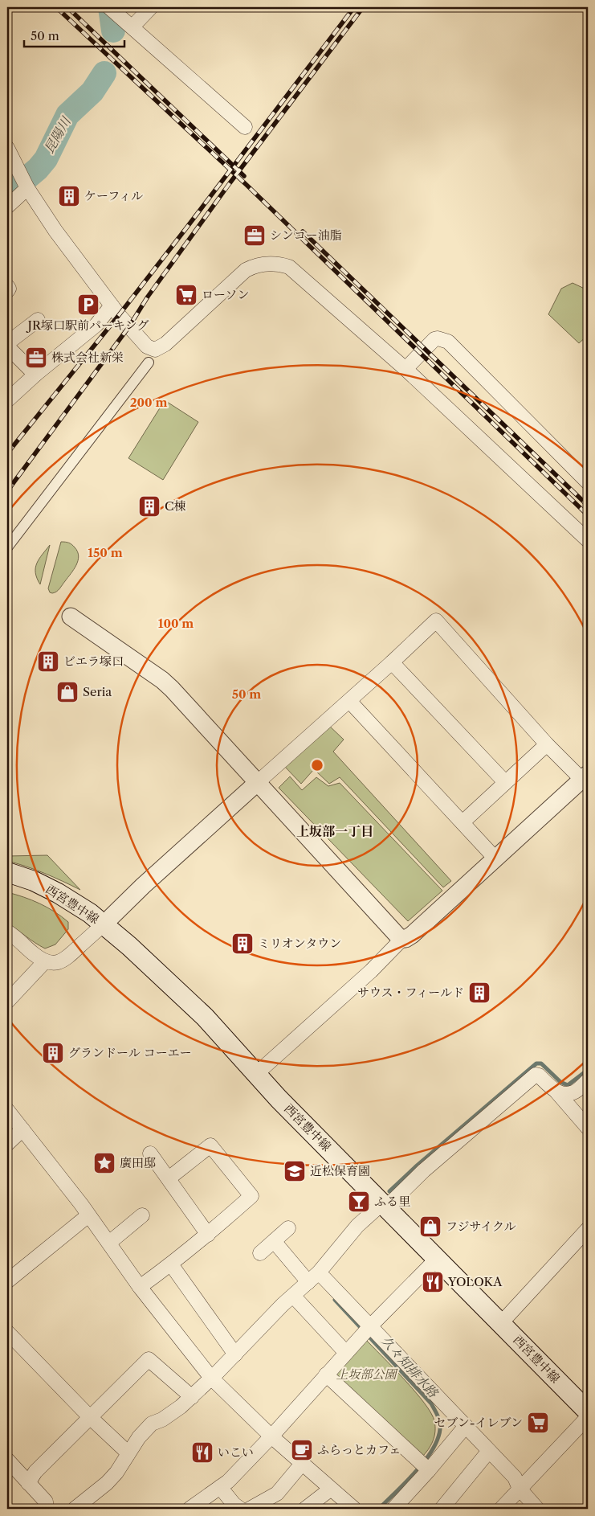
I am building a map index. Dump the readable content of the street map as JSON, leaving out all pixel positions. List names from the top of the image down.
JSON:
{
  "streets": {
    "main road": ["西宮豊中線"]
  },
  "districts": ["上坂部一丁目"],
  "water": ["昆陽川", "久々知排水路"],
  "parks": ["上坂部公園"],
  "places": {
    "building": [
      "ケーフィル",
      "C棟",
      "ビエラ塚口",
      "ミリオンタウン",
      "サウス・フィールド",
      "グランドール コーエー"
    ],
    "office": ["シンコー油脂", "株式会社新栄"],
    "supermarket": ["ローソン", "セブン-イレブン"],
    "parking": ["JR塚口駅前パーキング"],
    "shop": ["Seria", "フジサイクル"],
    "place": ["廣田邸"],
    "school or university": ["近松保育園"],
    "bar": ["ふる里"],
    "restaurant": ["YOLOKA", "いこい"],
    "cafe": ["ふらっとカフェ"]
  },
  "scale_bar": "50 m",
  "rings": [
    "200 m",
    "150 m",
    "100 m",
    "50 m"
  ]
}
